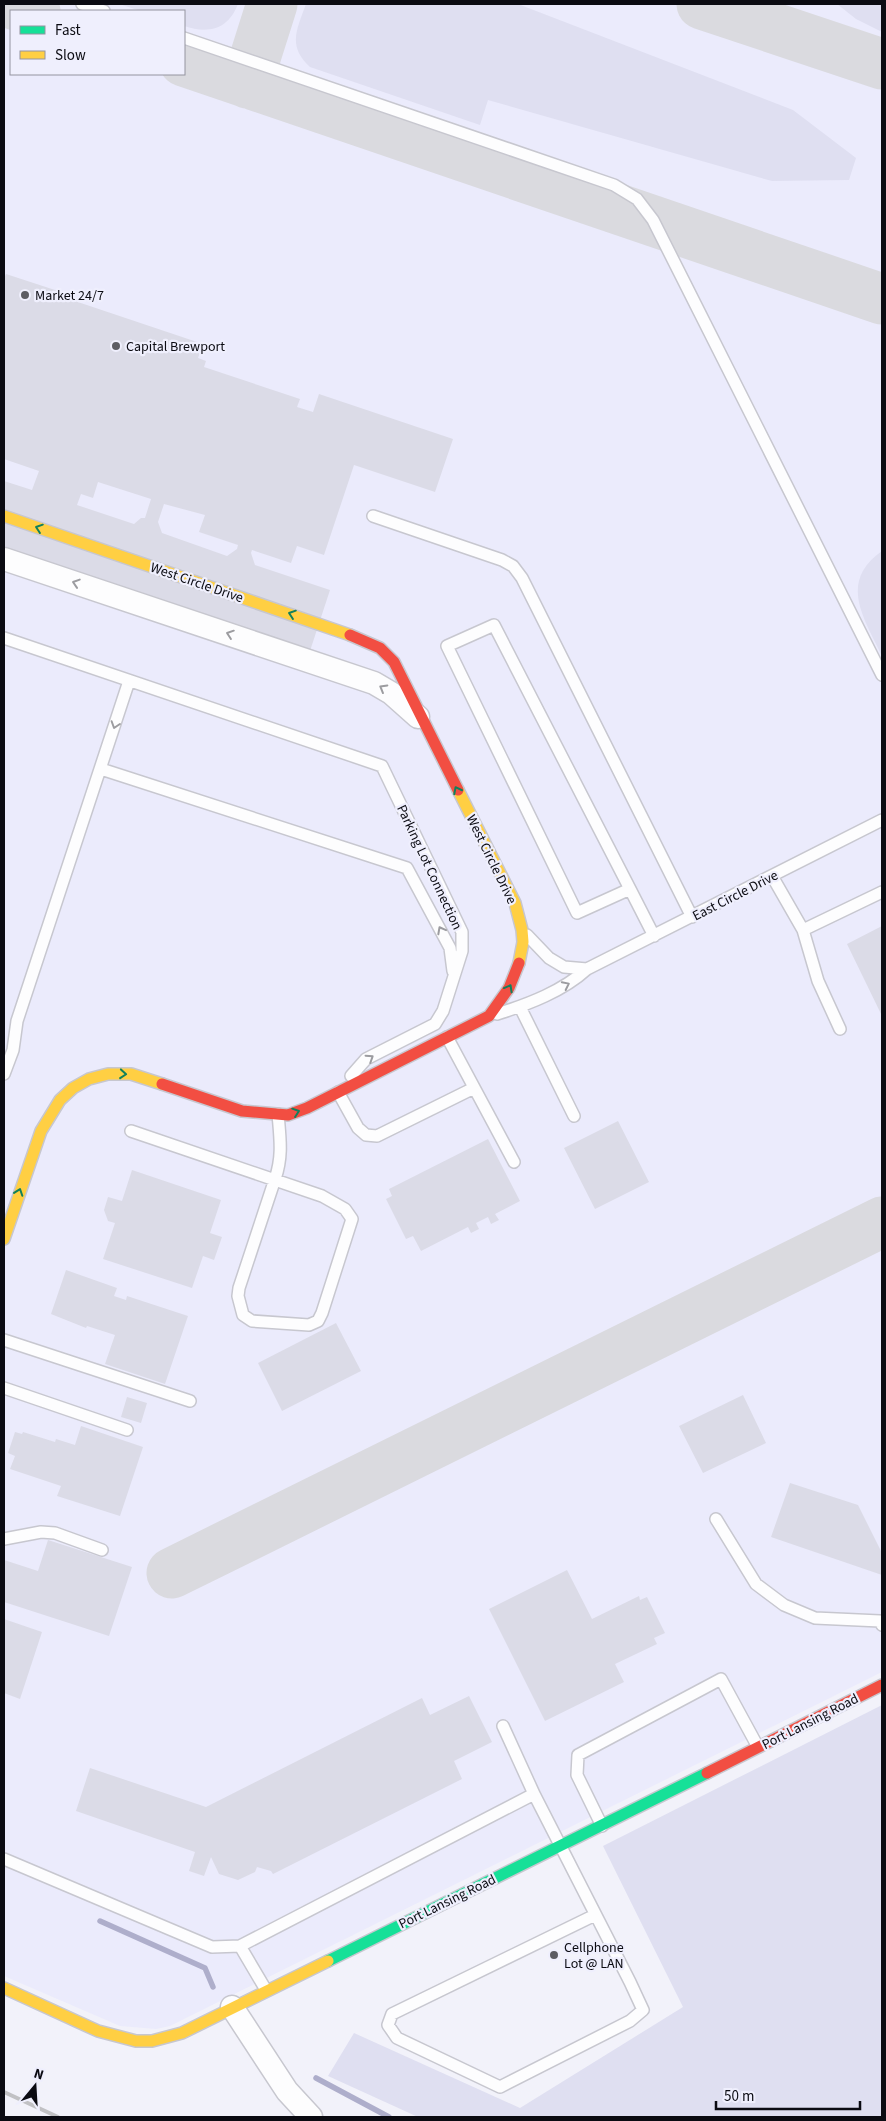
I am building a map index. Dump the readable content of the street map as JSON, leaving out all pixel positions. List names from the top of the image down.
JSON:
{
  "streets": {
    "street": ["West Circle Drive", "Port Lansing Road"],
    "lane": ["Parking Lot Connection", "East Circle Drive"]
  },
  "crossings": [
    ["West Circle Drive", "Parking Lot Connection"],
    ["West Circle Drive", "East Circle Drive"]
  ],
  "places": ["Market 24/7", "Capital Brewport", "Cellphone Lot @ LAN"],
  "legend": ["Fast", "Slow"],
  "scale_bar": "50 m",
  "north": "top"
}
